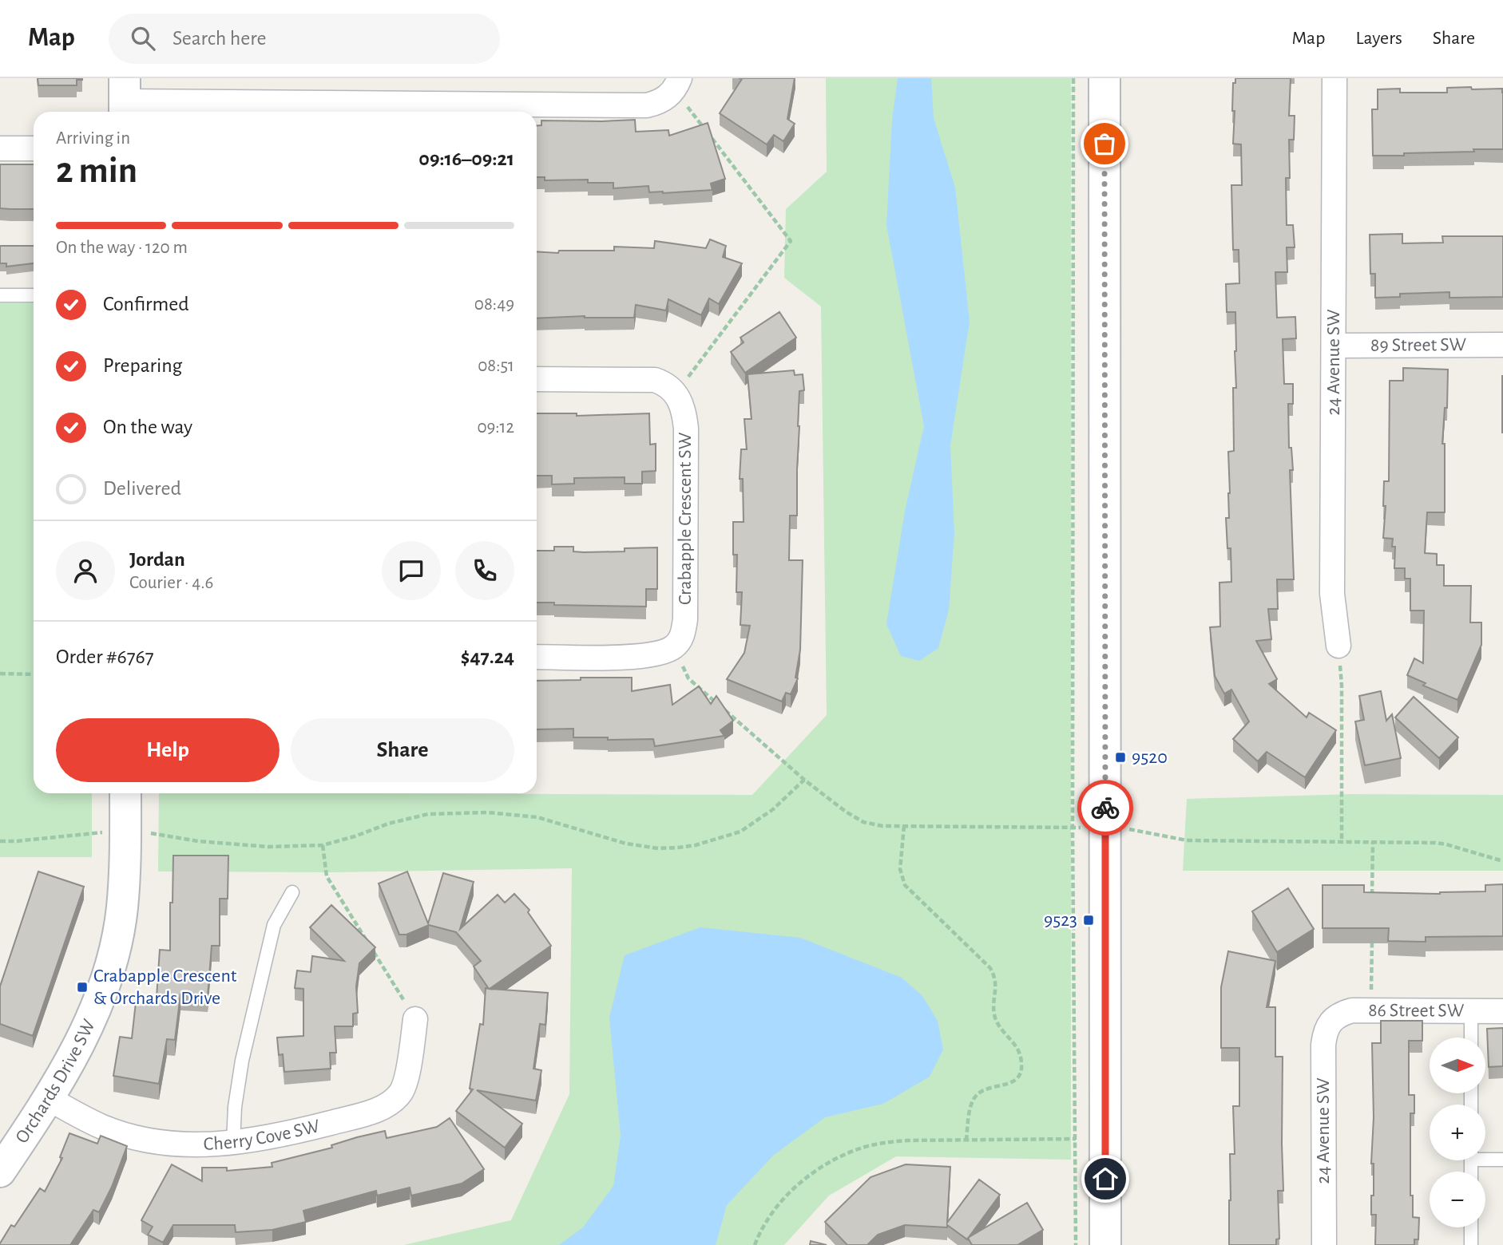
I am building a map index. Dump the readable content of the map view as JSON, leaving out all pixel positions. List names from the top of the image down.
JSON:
{
  "streets": {
    "main road": ["Orchards Drive SW"],
    "street": [
      "89 Street SW",
      "24 Avenue SW",
      "Crabapple Crescent SW",
      "86 Street SW",
      "Cherry Cove SW"
    ]
  },
  "crossings": [
    ["89 Street SW", "24 Avenue SW"],
    ["24 Avenue SW", "86 Street SW"],
    ["Orchards Drive SW", "Cherry Cove SW"]
  ],
  "places": {
    "transit": ["9520", "9523", "Crabapple Crescent & Orchards Drive"]
  },
  "north": "right",
  "page": {
    "header": "Map",
    "search": "Search here",
    "nav": ["Map", "Layers", "Share"],
    "heading": ["2 min", "Arriving in", "09:16–09:21"],
    "panel": [
      "Jordan",
      "Courier · 4.6",
      "Order #6767",
      "$47.24"
    ],
    "bar": "On the way · 120 m",
    "list": [
      ["Confirmed", "08:49"],
      ["Preparing", "08:51"],
      ["On the way", "09:12"],
      "Delivered"
    ],
    "buttons": ["Help", "Share"],
    "map_buttons": ["+", "−"]
  }
}
